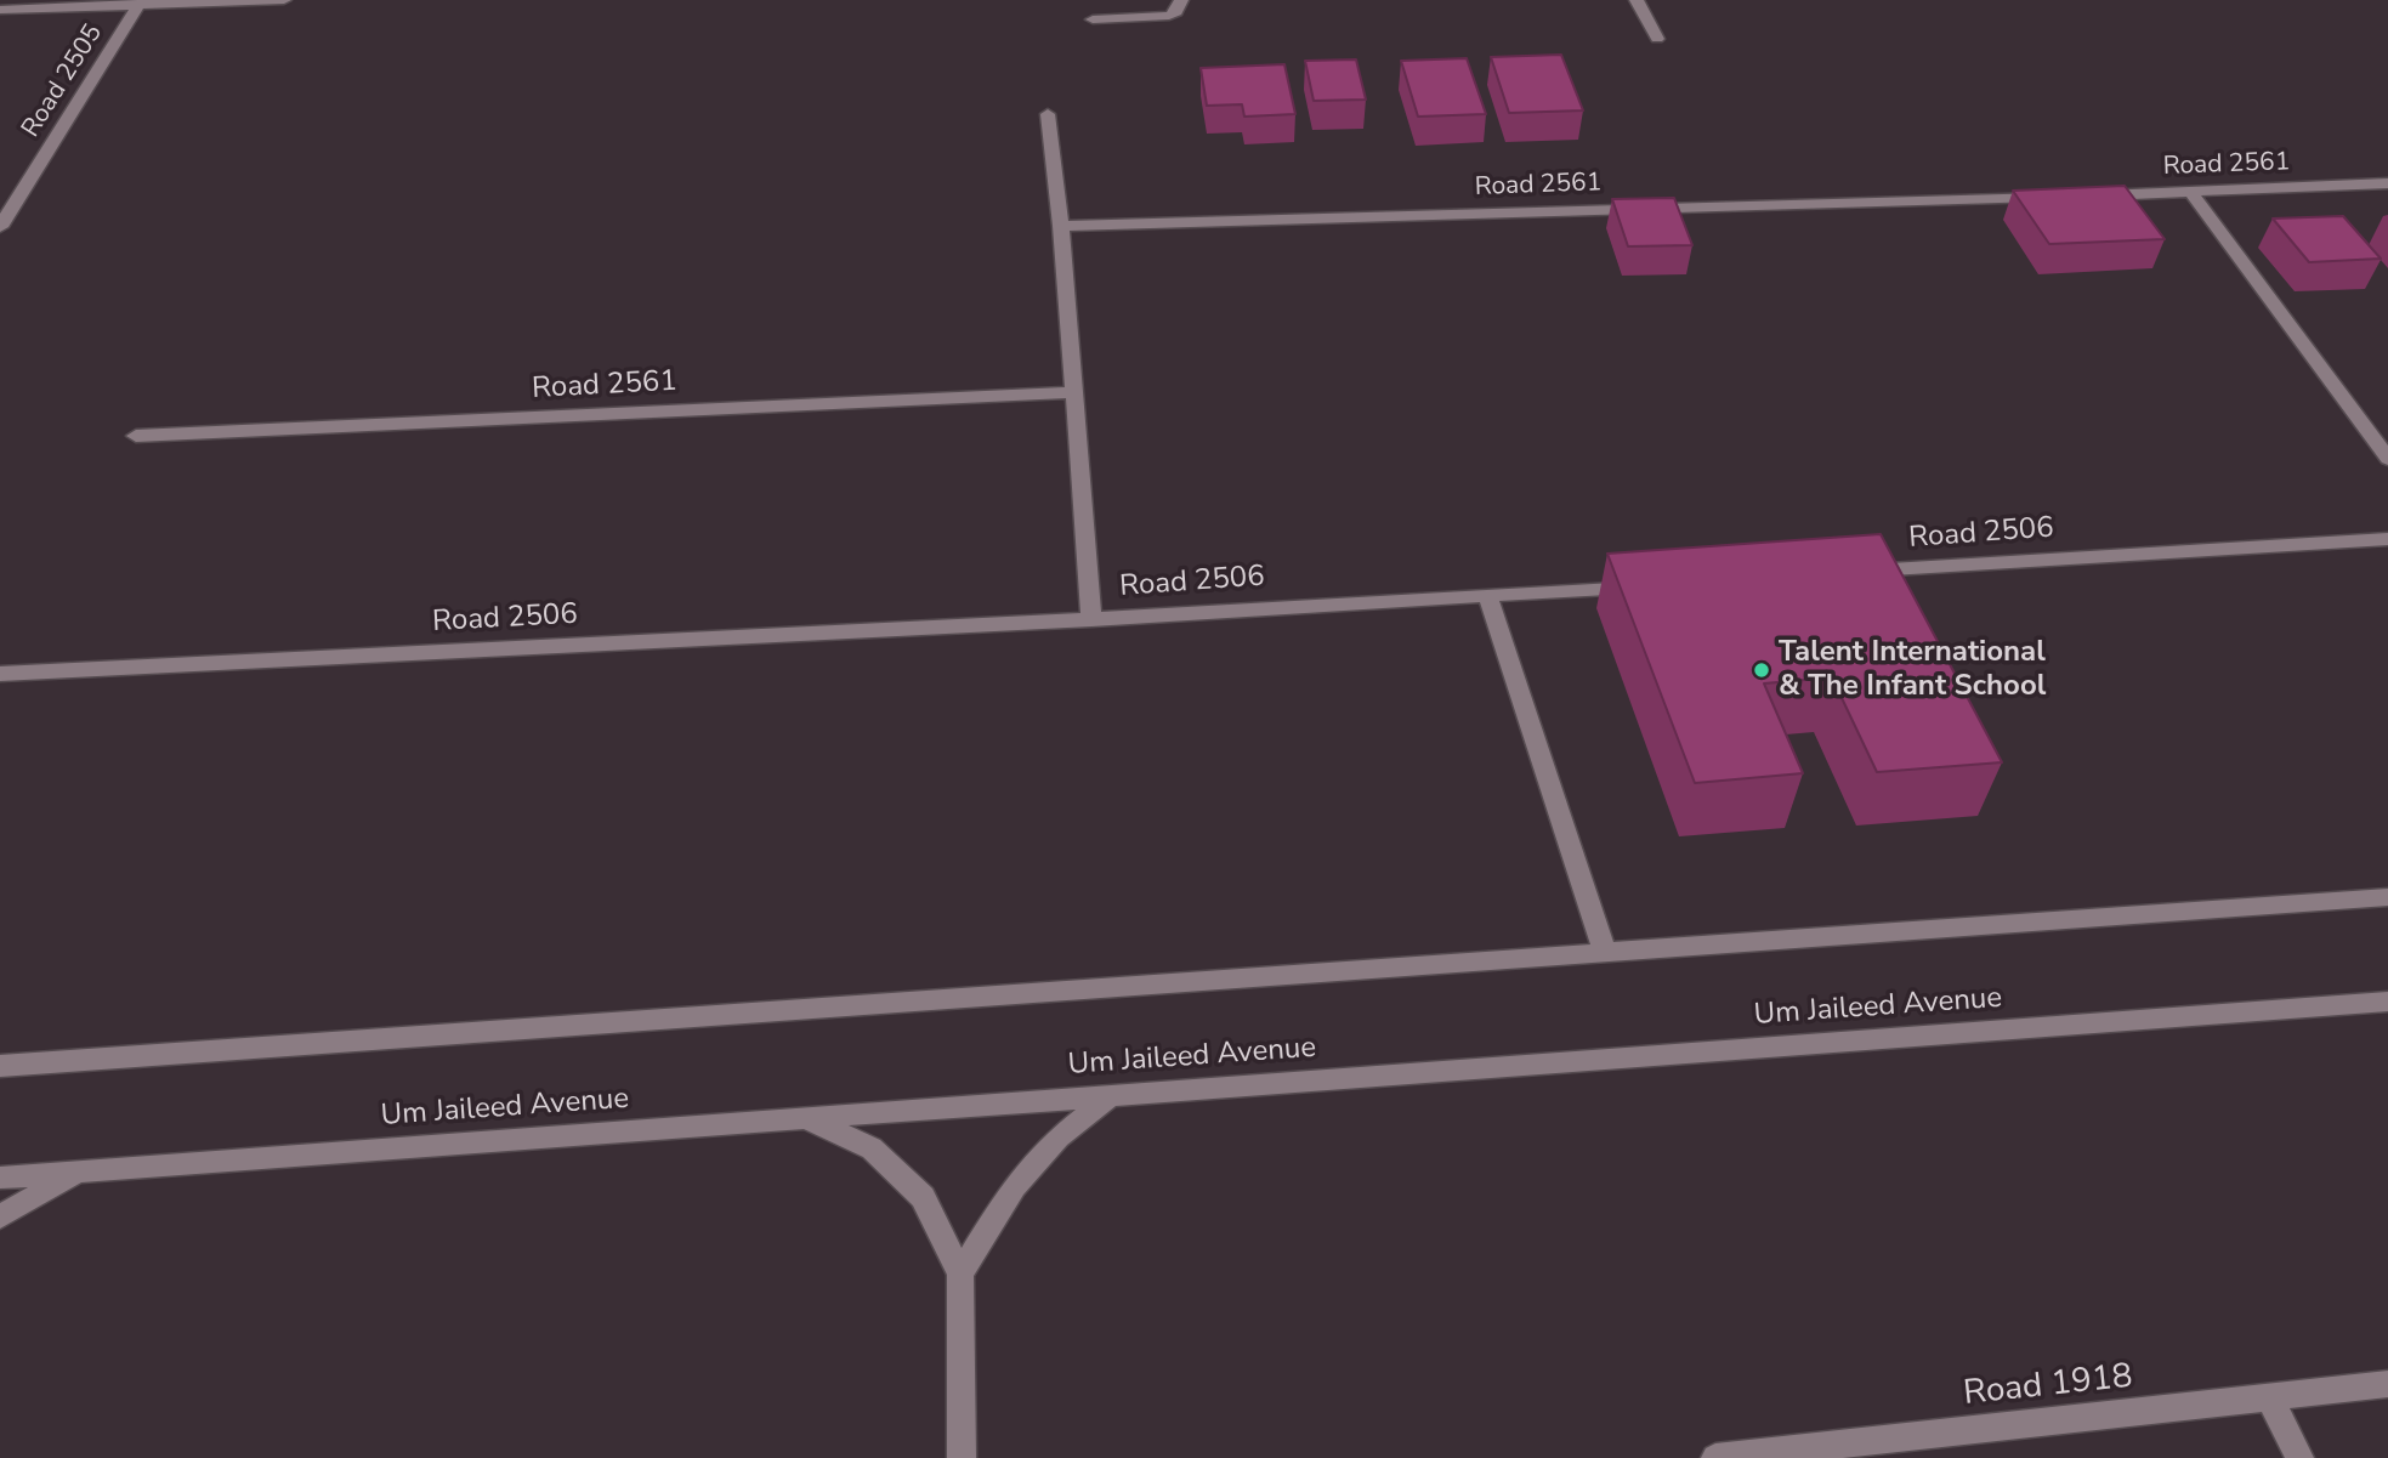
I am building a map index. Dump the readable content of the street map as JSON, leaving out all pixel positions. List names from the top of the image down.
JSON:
{
  "streets": {
    "street": [
      "Road 2505",
      "Road 2561",
      "Road 2506",
      "Um Jaileed Avenue",
      "Road 1918"
    ]
  },
  "places": ["Talent International & The Infant School"]
}
